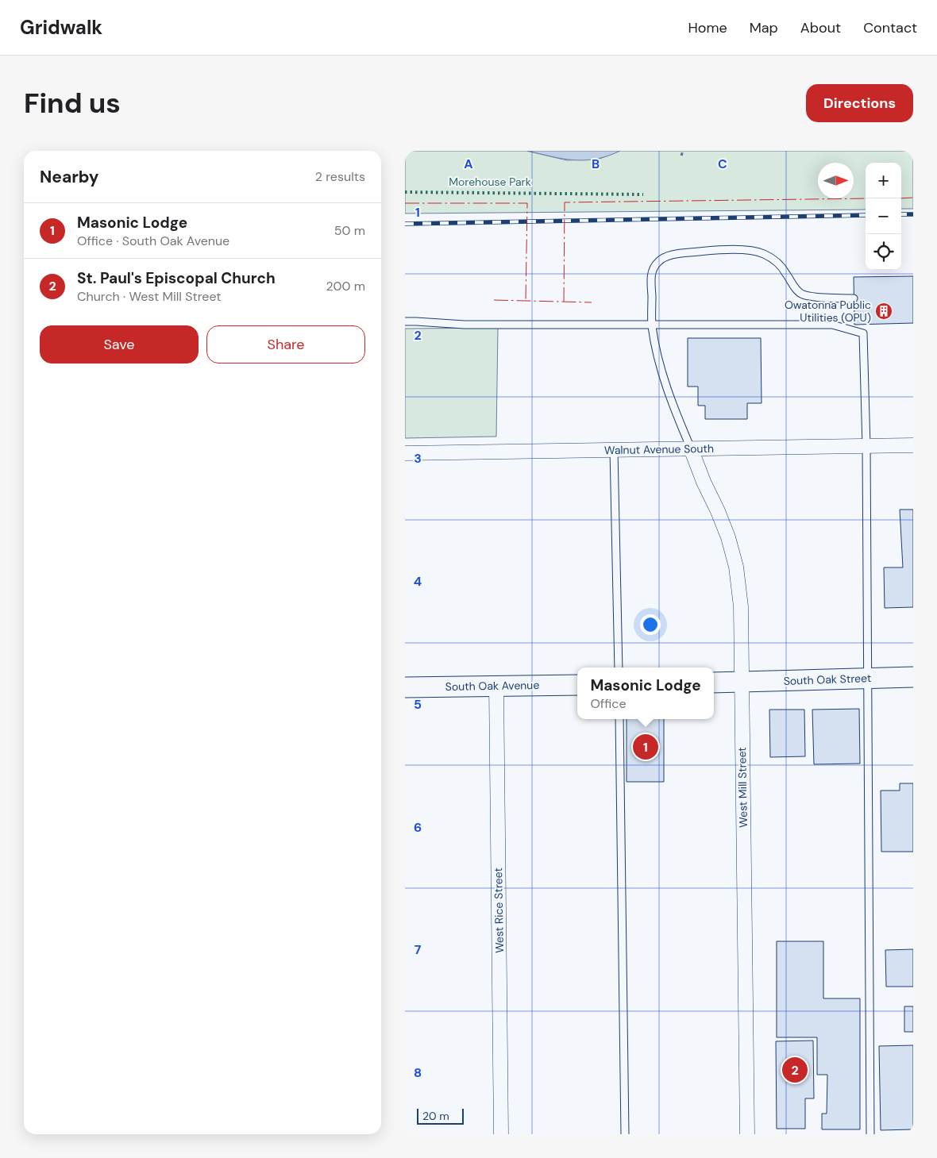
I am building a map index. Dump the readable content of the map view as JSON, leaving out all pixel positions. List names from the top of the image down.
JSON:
{
  "streets": {
    "main road": ["South Oak Street", "South Oak Avenue"],
    "street": ["Walnut Avenue South", "West Mill Street", "West Rice Street"]
  },
  "crossings": [
    ["Walnut Avenue South", "West Mill Street"],
    ["South Oak Street", "West Mill Street"],
    ["South Oak Avenue", "West Rice Street"]
  ],
  "parks": ["Morehouse Park"],
  "places": {
    "building": ["Owatonna Public Utilities (OPU)"]
  },
  "scale_bar": "20 m",
  "north": "right",
  "page": {
    "header": "Gridwalk",
    "nav": [
      "Home",
      "Map",
      "About",
      "Contact"
    ],
    "buttons": [
      "Directions",
      ["Save", "Share"]
    ],
    "title": "Find us",
    "heading": ["Nearby", "2 results"],
    "map_buttons": ["+", "−"],
    "list": [
      {
        "mark": "1",
        "name": "Masonic Lodge",
        "note": "Office · South Oak Avenue",
        "value": "50 m"
      },
      {
        "mark": "2",
        "name": "St. Paul's Episcopal Church",
        "note": "Church · West Mill Street",
        "value": "200 m"
      }
    ],
    "popup": ["Masonic Lodge", "Office"],
    "pins": ["1", "2"],
    "scale": "20 m"
  },
  "grid": {
    "columns": ["A", "B", "C"],
    "rows": [
      "1",
      "2",
      "3",
      "4",
      "5",
      "6",
      "7",
      "8"
    ]
  }
}
